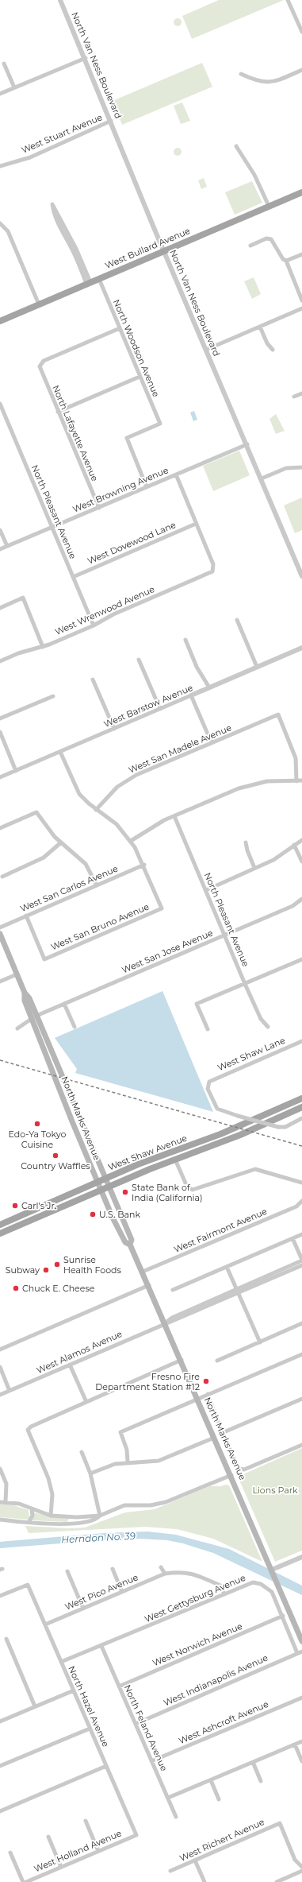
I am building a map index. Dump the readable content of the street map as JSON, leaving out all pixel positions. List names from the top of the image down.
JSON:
{
  "streets": {
    "main road": ["West Bullard Avenue", "North Marks Avenue", "West Shaw Avenue"],
    "street": [
      "North Van Ness Boulevard",
      "West Stuart Avenue",
      "North Woodson Avenue",
      "North Lafayette Avenue",
      "West Browning Avenue",
      "North Pleasant Avenue",
      "West Dovewood Lane",
      "West Wrenwood Avenue",
      "West Barstow Avenue",
      "West San Madele Avenue",
      "West San Carlos Avenue",
      "West San Bruno Avenue",
      "West San Jose Avenue",
      "West Shaw Lane",
      "West Fairmont Avenue",
      "West Alamos Avenue",
      "West Pico Avenue",
      "West Gettysburg Avenue",
      "West Norwich Avenue",
      "West Indianapolis Avenue",
      "North Hazel Avenue",
      "West Ashcroft Avenue",
      "North Feland Avenue",
      "West Richert Avenue",
      "West Holland Avenue"
    ]
  },
  "crossings": [
    ["North Van Ness Boulevard", "West Stuart Avenue"],
    ["North Van Ness Boulevard", "West Bullard Avenue"],
    ["North Van Ness Boulevard", "West Browning Avenue"],
    ["West Bullard Avenue", "North Woodson Avenue"],
    ["North Woodson Avenue", "North Lafayette Avenue"],
    ["North Woodson Avenue", "West Browning Avenue"],
    ["North Lafayette Avenue", "West Browning Avenue"],
    ["West Browning Avenue", "North Pleasant Avenue"],
    ["North Pleasant Avenue", "West Dovewood Lane"],
    ["North Pleasant Avenue", "West Wrenwood Avenue"],
    ["North Pleasant Avenue", "West San Jose Avenue"],
    ["West Dovewood Lane", "West Wrenwood Avenue"],
    ["West San Carlos Avenue", "West San Bruno Avenue"],
    ["West San Jose Avenue", "North Marks Avenue"],
    ["North Marks Avenue", "West Shaw Avenue"],
    ["North Marks Avenue", "West Fairmont Avenue"],
    ["North Marks Avenue", "West Alamos Avenue"],
    ["West Pico Avenue", "West Gettysburg Avenue"],
    ["West Pico Avenue", "North Hazel Avenue"],
    ["West Gettysburg Avenue", "West Norwich Avenue"],
    ["West Gettysburg Avenue", "West Indianapolis Avenue"],
    ["West Gettysburg Avenue", "North Hazel Avenue"],
    ["West Gettysburg Avenue", "North Feland Avenue"],
    ["West Norwich Avenue", "North Feland Avenue"],
    ["West Indianapolis Avenue", "North Feland Avenue"],
    ["North Hazel Avenue", "West Holland Avenue"],
    ["West Ashcroft Avenue", "North Feland Avenue"]
  ],
  "water": ["Herndon No. 39"],
  "parks": ["Lions Park"],
  "places": [
    "Edo-Ya Tokyo Cuisine",
    "Country Waffles",
    "State Bank of India (California)",
    "Carl's Jr.",
    "U.S. Bank",
    "Sunrise Health Foods",
    "Subway",
    "Chuck E. Cheese",
    "Fresno Fire Department Station #12"
  ]
}
